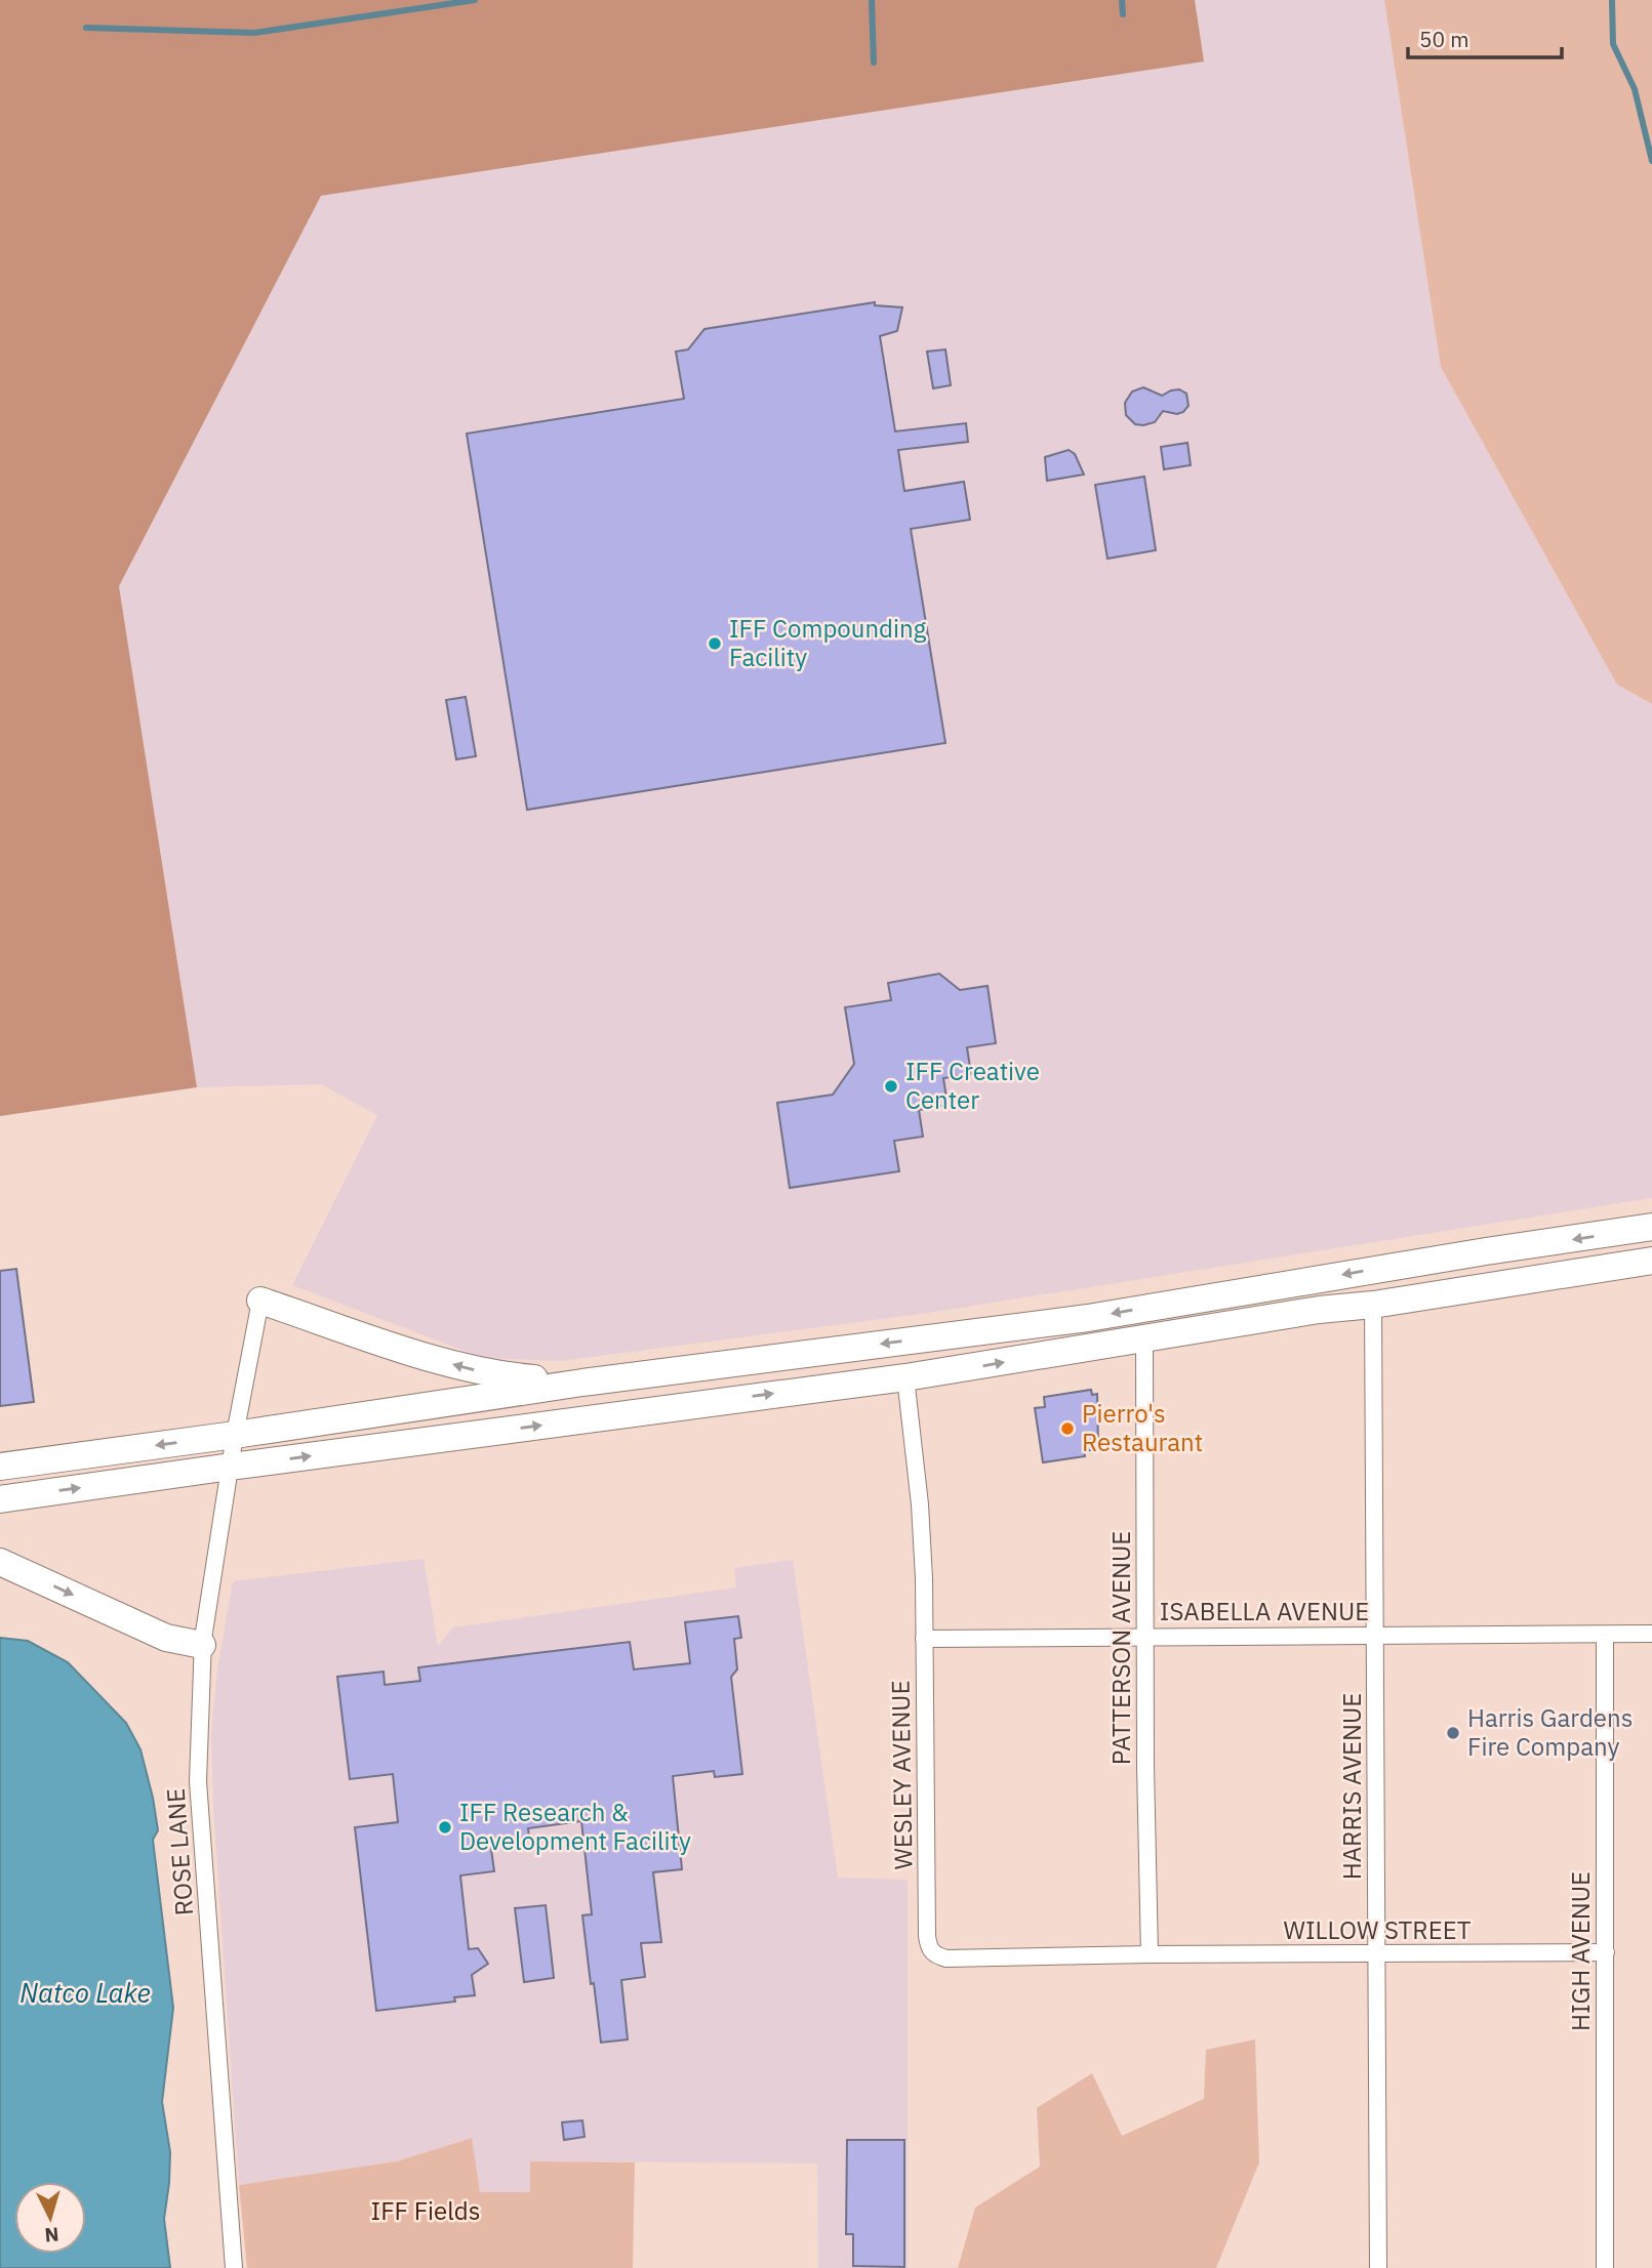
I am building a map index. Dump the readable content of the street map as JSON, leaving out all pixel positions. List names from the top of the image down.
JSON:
{
  "streets": {
    "street": [
      "ISABELLA AVENUE",
      "PATTERSON AVENUE",
      "WESLEY AVENUE",
      "HARRIS AVENUE",
      "ROSE LANE",
      "WILLOW STREET",
      "HIGH AVENUE"
    ]
  },
  "crossings": [
    ["ISABELLA AVENUE", "PATTERSON AVENUE"],
    ["ISABELLA AVENUE", "WESLEY AVENUE"],
    ["ISABELLA AVENUE", "HARRIS AVENUE"],
    ["ISABELLA AVENUE", "HIGH AVENUE"],
    ["PATTERSON AVENUE", "WESLEY AVENUE"],
    ["PATTERSON AVENUE", "WILLOW STREET"],
    ["WESLEY AVENUE", "WILLOW STREET"],
    ["HARRIS AVENUE", "WILLOW STREET"],
    ["WILLOW STREET", "HIGH AVENUE"]
  ],
  "water": ["Natco Lake"],
  "parks": ["IFF Fields"],
  "places": [
    "IFF Compounding Facility",
    "IFF Creative Center",
    "Pierro's Restaurant",
    "Harris Gardens Fire Company",
    "IFF Research & Development Facility"
  ],
  "scale_bar": "50 m",
  "north": "bottom"
}
